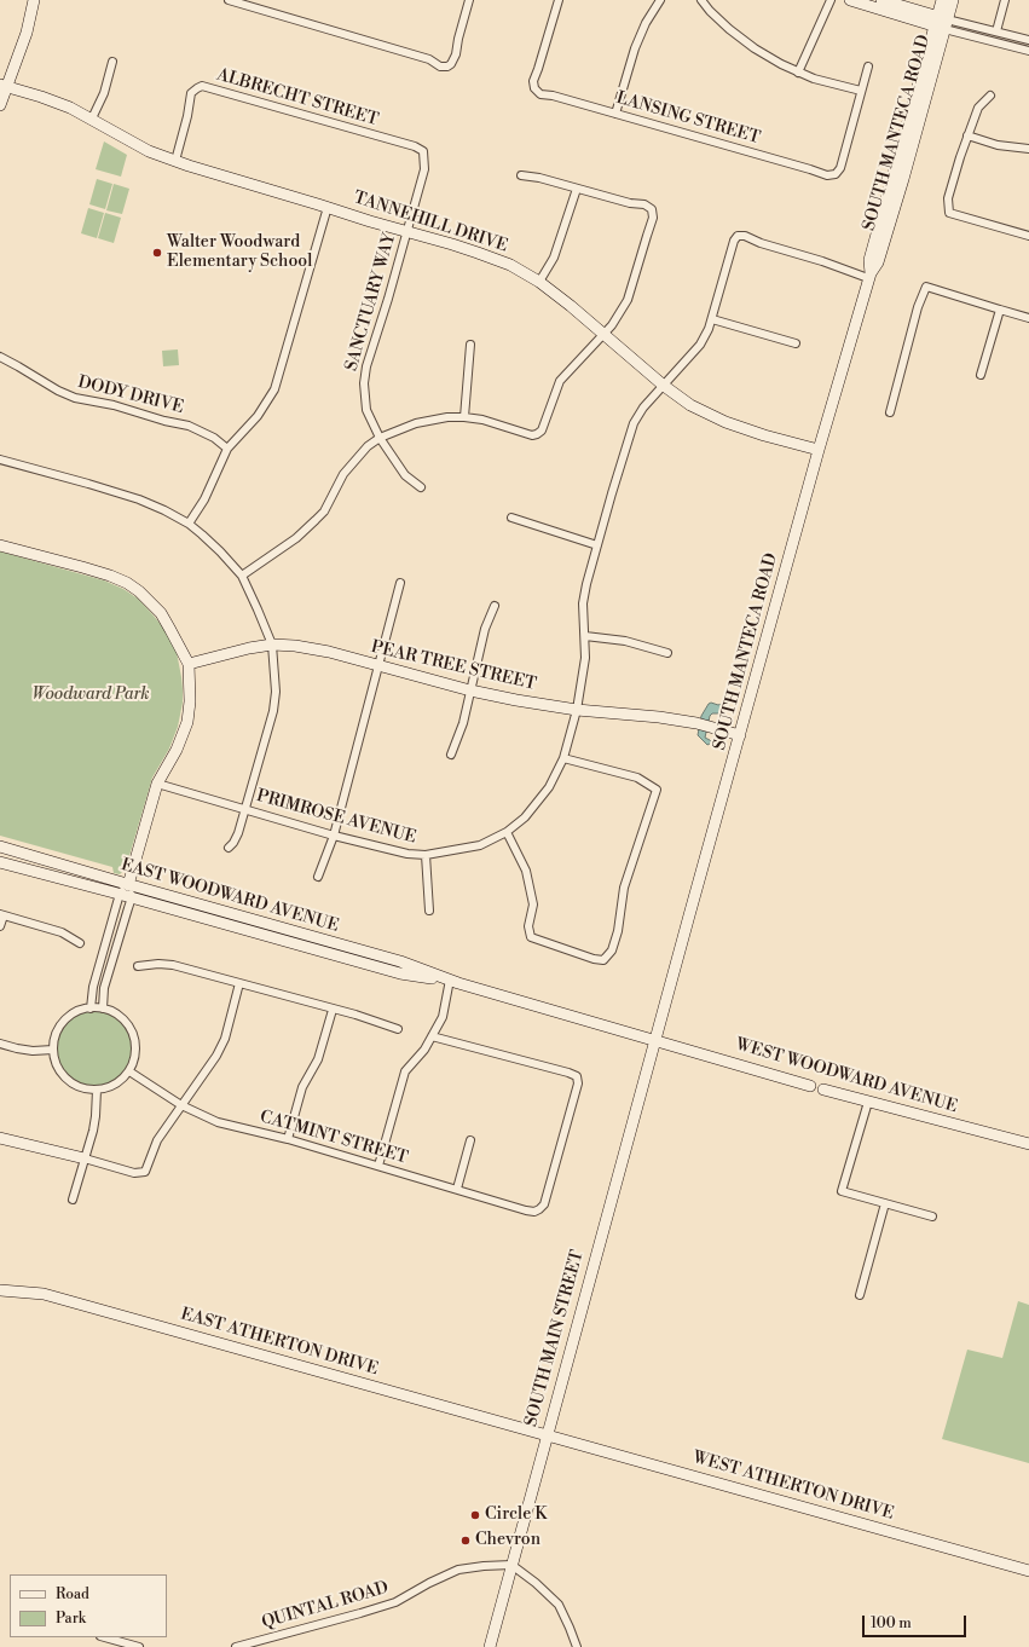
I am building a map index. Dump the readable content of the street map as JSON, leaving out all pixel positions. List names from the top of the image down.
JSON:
{
  "streets": {
    "street": [
      "ALBRECHT STREET",
      "LANSING STREET",
      "SOUTH MANTECA ROAD",
      "TANNEHILL DRIVE",
      "SANCTUARY WAY",
      "DODY DRIVE",
      "PEAR TREE STREET",
      "PRIMROSE AVENUE",
      "EAST WOODWARD AVENUE",
      "WEST WOODWARD AVENUE",
      "CATMINT STREET",
      "SOUTH MAIN STREET",
      "EAST ATHERTON DRIVE",
      "WEST ATHERTON DRIVE",
      "QUINTAL ROAD"
    ]
  },
  "crossings": [
    ["ALBRECHT STREET", "TANNEHILL DRIVE"],
    ["ALBRECHT STREET", "SANCTUARY WAY"],
    ["SOUTH MANTECA ROAD", "TANNEHILL DRIVE"],
    ["SOUTH MANTECA ROAD", "PEAR TREE STREET"],
    ["SOUTH MANTECA ROAD", "PRIMROSE AVENUE"],
    ["SOUTH MANTECA ROAD", "EAST WOODWARD AVENUE"],
    ["SOUTH MANTECA ROAD", "WEST WOODWARD AVENUE"],
    ["SOUTH MANTECA ROAD", "SOUTH MAIN STREET"],
    ["TANNEHILL DRIVE", "SANCTUARY WAY"],
    ["TANNEHILL DRIVE", "PRIMROSE AVENUE"],
    ["PEAR TREE STREET", "PRIMROSE AVENUE"],
    ["EAST WOODWARD AVENUE", "WEST WOODWARD AVENUE"],
    ["EAST WOODWARD AVENUE", "SOUTH MAIN STREET"],
    ["WEST WOODWARD AVENUE", "SOUTH MAIN STREET"],
    ["SOUTH MAIN STREET", "EAST ATHERTON DRIVE"],
    ["SOUTH MAIN STREET", "WEST ATHERTON DRIVE"],
    ["SOUTH MAIN STREET", "QUINTAL ROAD"],
    ["EAST ATHERTON DRIVE", "WEST ATHERTON DRIVE"]
  ],
  "parks": ["Woodward Park"],
  "places": ["Walter Woodward Elementary School", "Circle K", "Chevron"],
  "legend": ["Road", "Park"],
  "scale_bar": "100 m"
}
